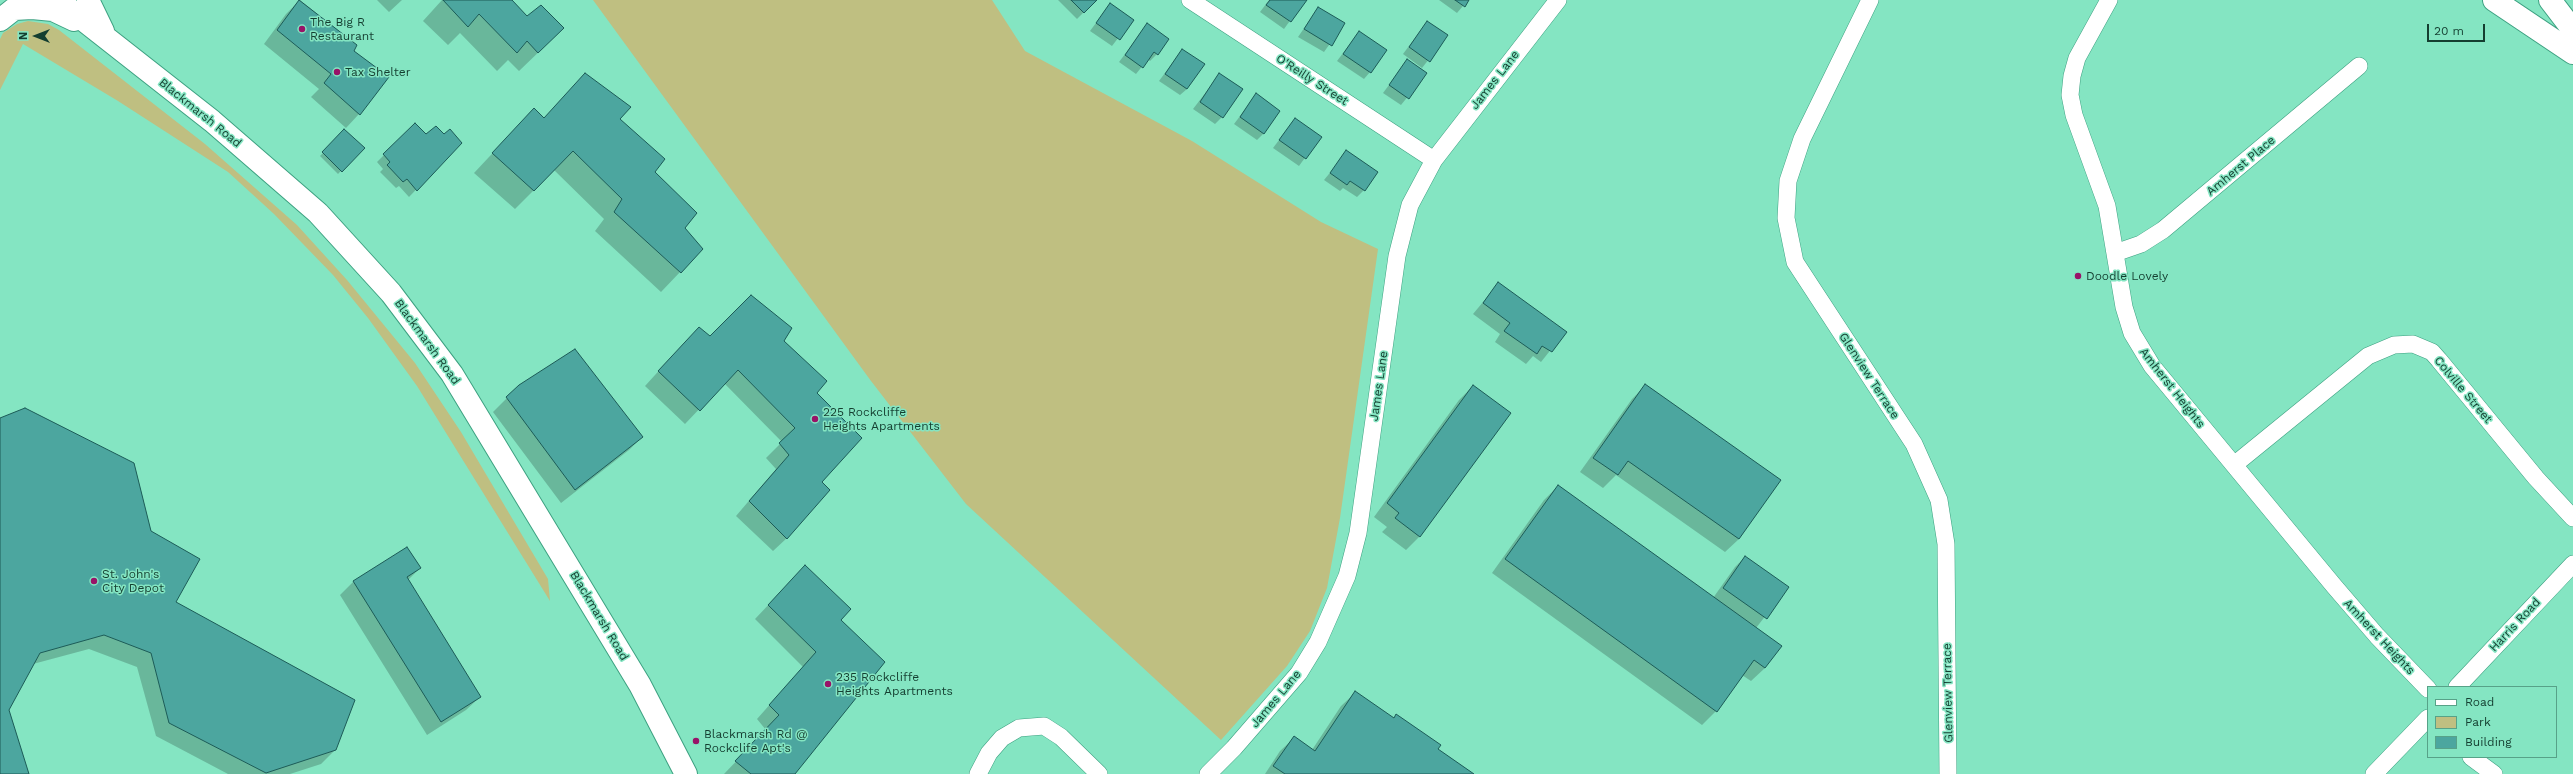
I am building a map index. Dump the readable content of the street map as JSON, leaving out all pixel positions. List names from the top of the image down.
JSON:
{
  "streets": {
    "street": [
      "O'Reilly Street",
      "James Lane",
      "Blackmarsh Road",
      "Amherst Place",
      "Glenview Terrace",
      "Amherst Heights",
      "Colville Street",
      "Harris Road"
    ]
  },
  "crossings": [
    ["O'Reilly Street", "James Lane"],
    ["Amherst Place", "Amherst Heights"],
    ["Amherst Heights", "Colville Street"]
  ],
  "places": [
    "The Big R Restaurant",
    "Tax Shelter",
    "Doodle Lovely",
    "225 Rockcliffe Heights Apartments",
    "St. John's City Depot",
    "235 Rockcliffe Heights Apartments",
    "Blackmarsh Rd @ Rockclife Apt's"
  ],
  "legend": ["Road", "Park", "Building"],
  "scale_bar": "20 m",
  "north": "left"
}
